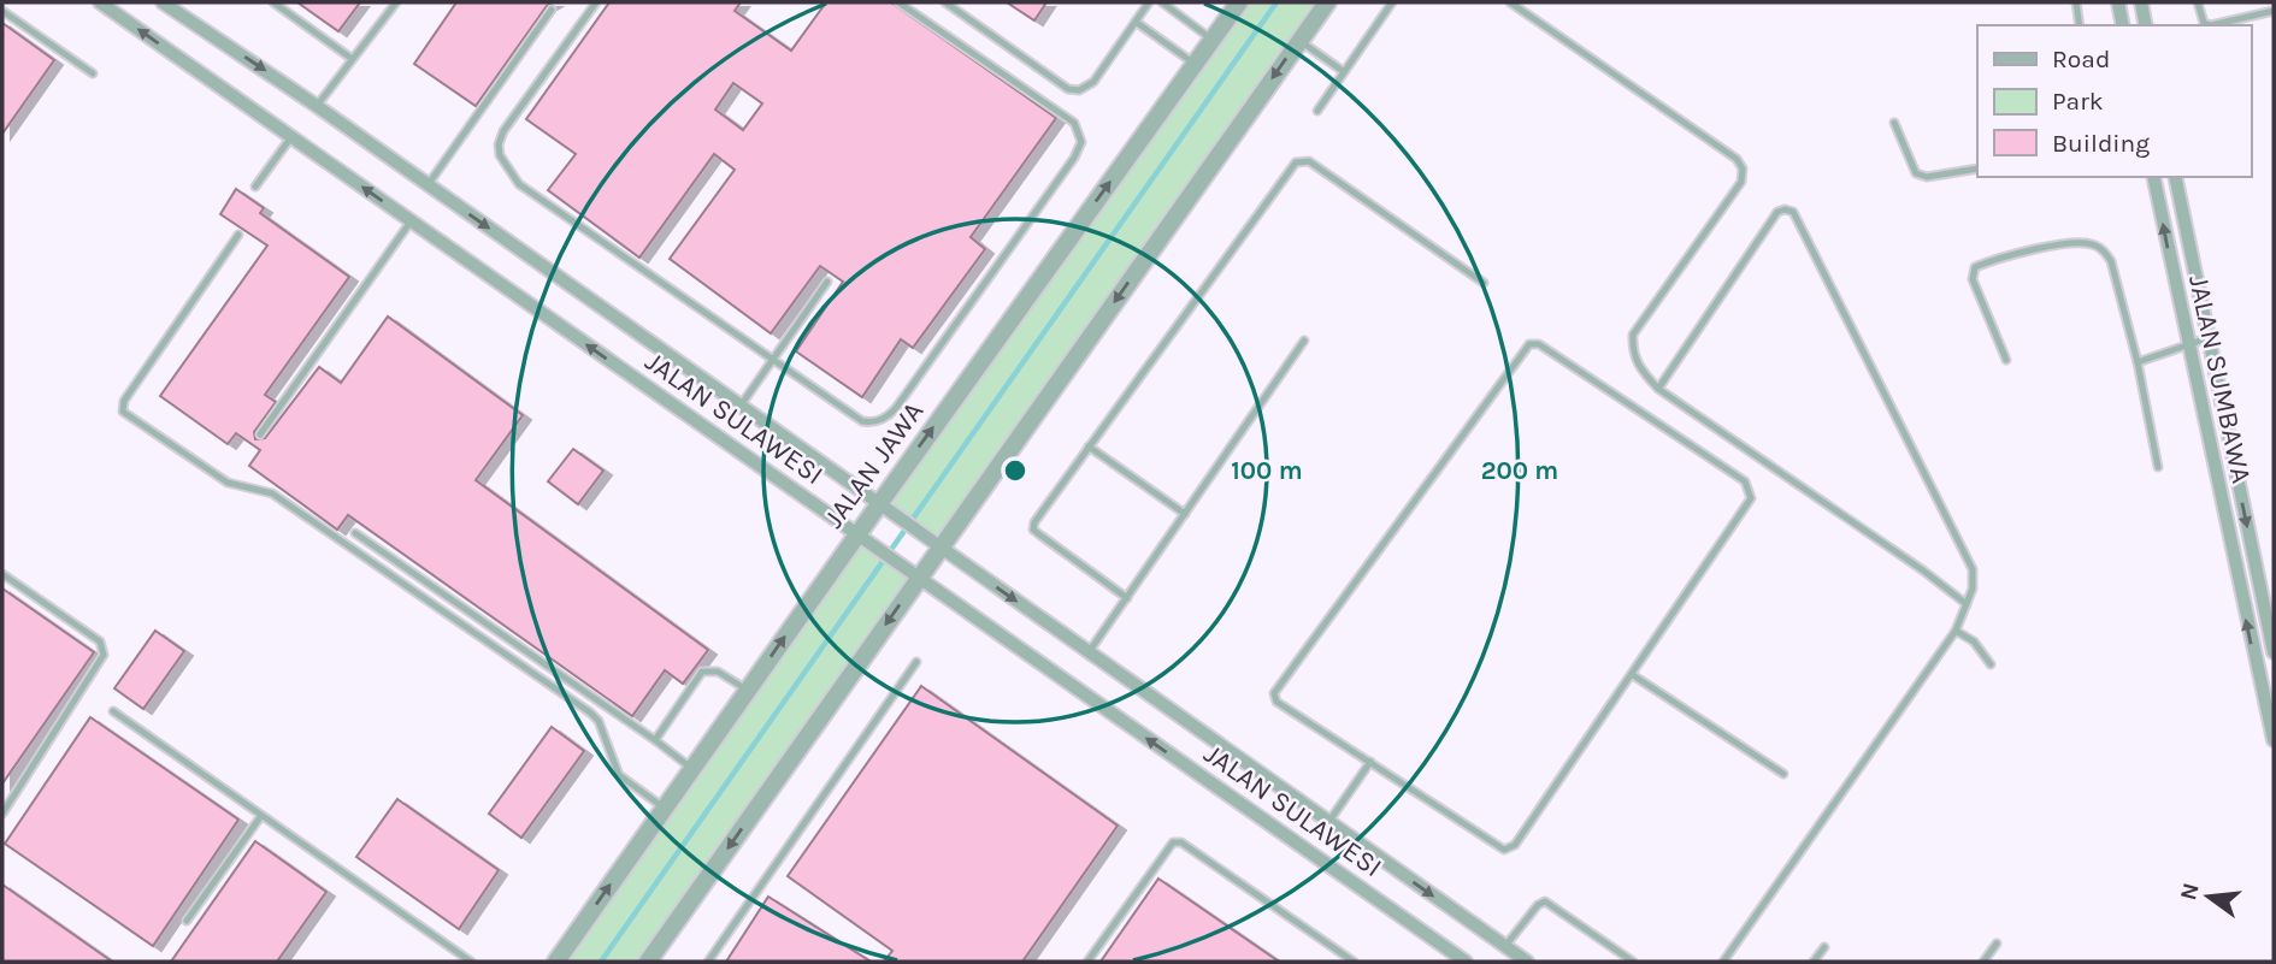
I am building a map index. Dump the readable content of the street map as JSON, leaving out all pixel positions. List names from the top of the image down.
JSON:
{
  "streets": {
    "street": ["JALAN SUMBAWA", "JALAN SULAWESI", "JALAN JAWA"]
  },
  "crossings": [
    ["JALAN SULAWESI", "JALAN JAWA"]
  ],
  "legend": ["Road", "Park", "Building"],
  "north": "left",
  "rings": ["100 m", "200 m"]
}
